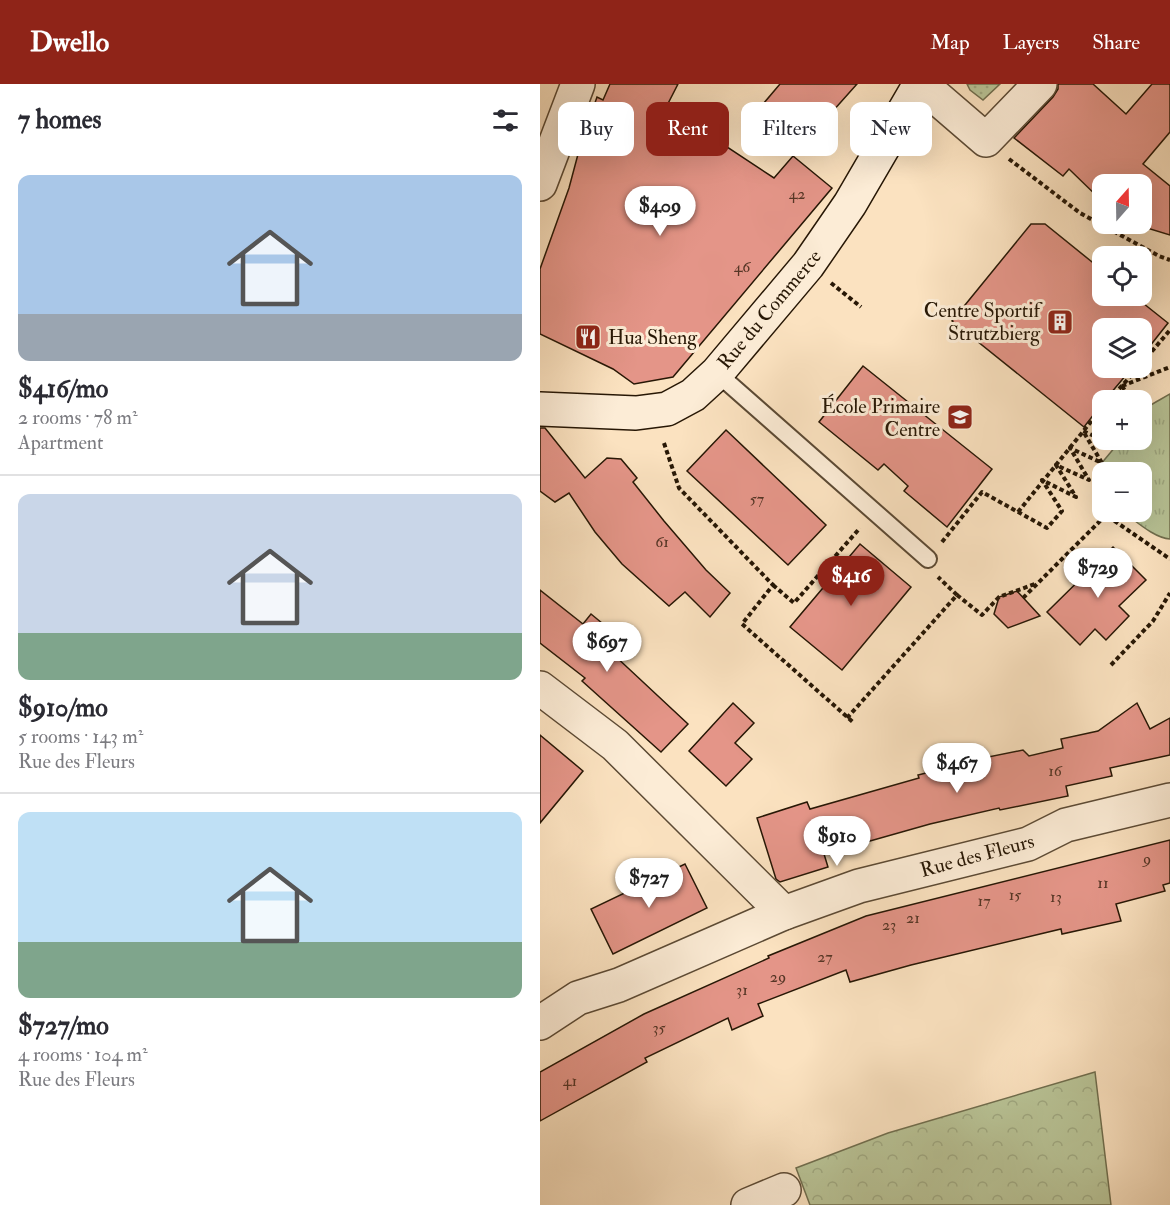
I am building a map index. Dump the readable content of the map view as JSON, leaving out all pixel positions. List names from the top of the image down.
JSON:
{
  "streets": {
    "street": ["Rue du Commerce", "Rue des Fleurs"]
  },
  "places": {
    "building": ["Centre Sportif Strutzbierg"],
    "restaurant": ["Hua Sheng"],
    "school or university": ["École Primaire Centre"]
  },
  "house_numbers": [
    "42",
    "46",
    "57",
    "61",
    "16",
    "9",
    "11",
    "15",
    "13",
    "17",
    "21",
    "23",
    "27",
    "29",
    "31",
    "35",
    "41"
  ],
  "north": "top",
  "page": {
    "header": "Dwello",
    "nav": ["Map", "Layers", "Share"],
    "heading": "7 homes",
    "chip": [
      "Buy",
      "Rent",
      "Filters",
      "New"
    ],
    "list": [
      {
        "name": "$416/mo",
        "note": "2 rooms · 78 m² · Apartment"
      },
      {
        "name": "$910/mo",
        "note": "5 rooms · 143 m² · Rue des Fleurs"
      },
      {
        "name": "$727/mo",
        "note": "4 rooms · 104 m² · Rue des Fleurs"
      }
    ],
    "map_buttons": ["+", "−"],
    "price": [
      "$409",
      "$729",
      "$416",
      "$697",
      "$467",
      "$910",
      "$727"
    ]
  }
}
